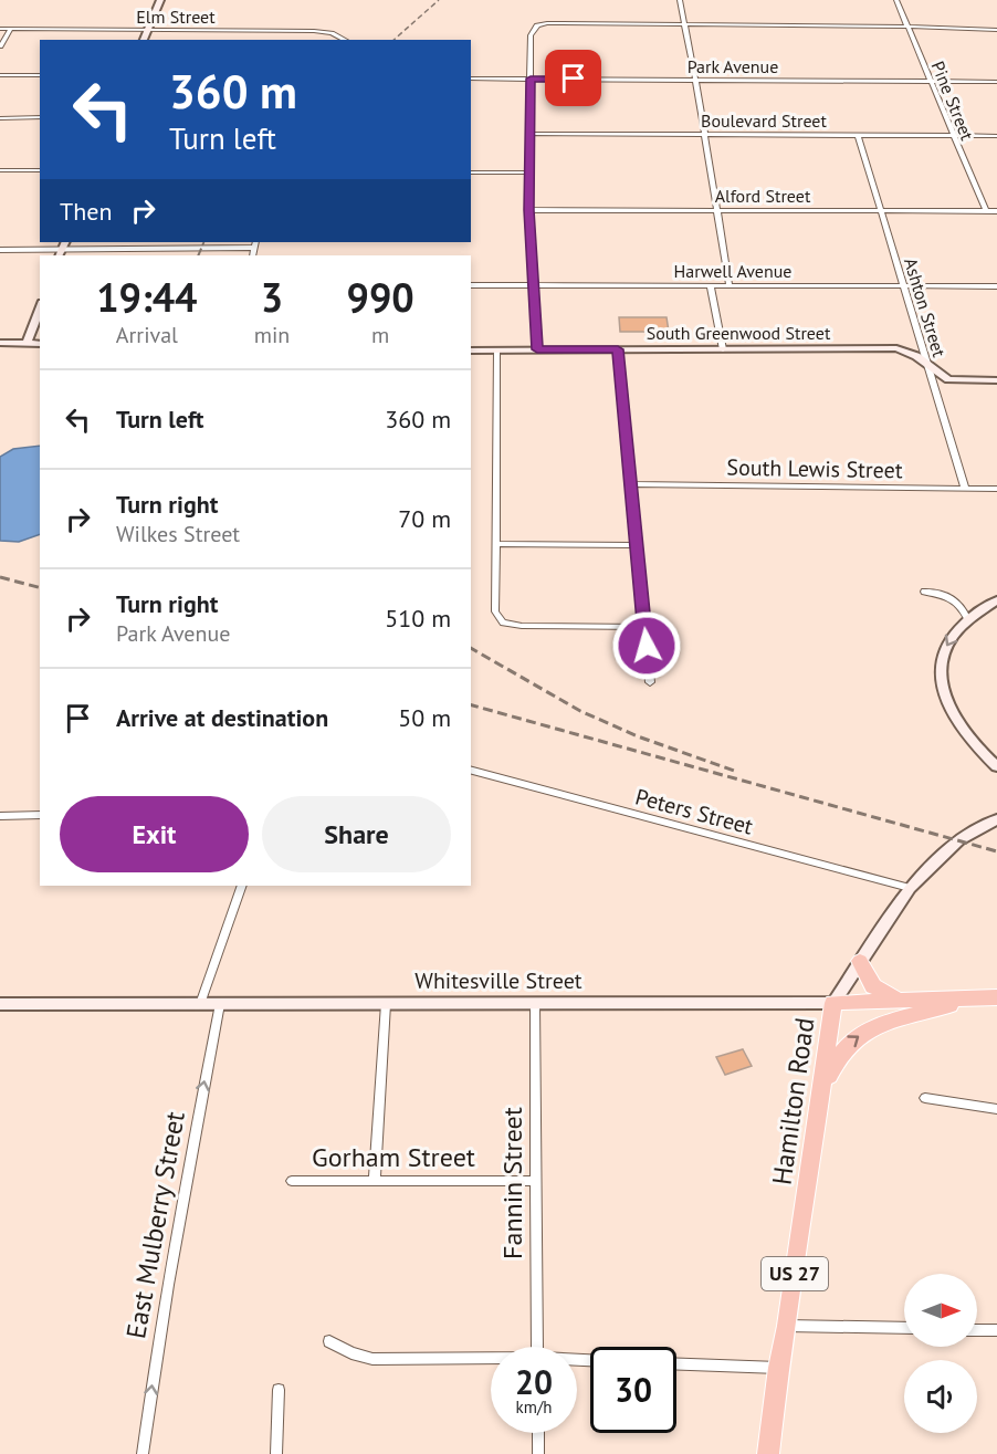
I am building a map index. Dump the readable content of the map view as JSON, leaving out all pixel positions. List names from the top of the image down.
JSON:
{
  "streets": {
    "highway": ["Whitesville Street", "Hamilton Road", "US 27"],
    "street": [
      "Elm Street",
      "Park Avenue",
      "Pine Street",
      "Boulevard Street",
      "Alford Street",
      "Harwell Avenue",
      "Ashton Street",
      "South Greenwood Street",
      "South Lewis Street",
      "Peters Street",
      "Gorham Street",
      "Fannin Street",
      "East Mulberry Street"
    ]
  },
  "crossings": [
    ["Park Avenue", "Pine Street"],
    ["Pine Street", "Boulevard Street"],
    ["Pine Street", "Alford Street"],
    ["Boulevard Street", "Ashton Street"],
    ["Alford Street", "Ashton Street"],
    ["Harwell Avenue", "Ashton Street"],
    ["Ashton Street", "South Greenwood Street"],
    ["Ashton Street", "South Lewis Street"],
    ["Peters Street", "Hamilton Road"],
    ["Whitesville Street", "Hamilton Road"],
    ["Whitesville Street", "Fannin Street"],
    ["Whitesville Street", "East Mulberry Street"],
    ["Gorham Street", "Fannin Street"]
  ],
  "one_way": ["East Mulberry Street"],
  "north": "right",
  "page": {
    "turn": ["360 m", "Turn left"],
    "then": "Then",
    "eta": [
      "19:44",
      "Arrival",
      "3",
      "min",
      "990",
      "m"
    ],
    "list": [
      {
        "name": "Turn left",
        "value": "360 m"
      },
      {
        "name": "Turn right",
        "note": "Wilkes Street",
        "value": "70 m"
      },
      {
        "name": "Turn right",
        "note": "Park Avenue",
        "value": "510 m"
      },
      {
        "name": "Arrive at destination",
        "value": "50 m"
      }
    ],
    "buttons": ["Exit", "Share"],
    "speed": "20 km/h",
    "limit": "30"
  }
}
